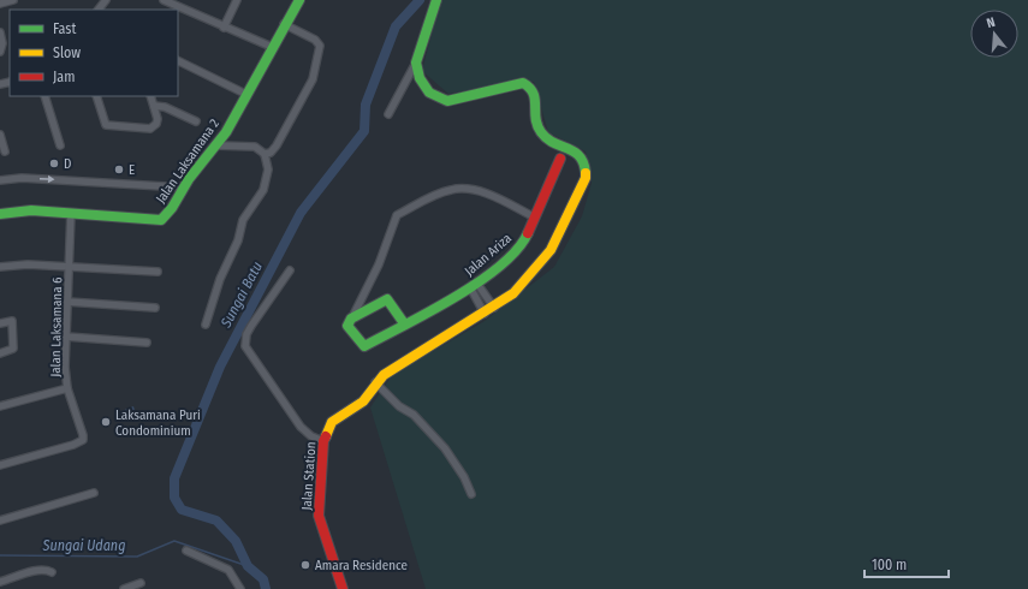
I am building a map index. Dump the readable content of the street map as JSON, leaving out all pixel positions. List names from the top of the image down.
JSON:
{
  "streets": {
    "street": [
      "Jalan Laksamana 2",
      "Jalan Ariza",
      "Jalan Laksamana 6",
      "Jalan Station"
    ]
  },
  "crossings": [
    ["Jalan Laksamana 2", "Jalan Laksamana 6"]
  ],
  "water": ["Sungai Batu", "Sungai Udang"],
  "places": [
    "D",
    "E",
    "Laksamana Puri Condominium",
    "Amara Residence"
  ],
  "legend": ["Fast", "Slow", "Jam"],
  "scale_bar": "100 m",
  "north": "top"
}
